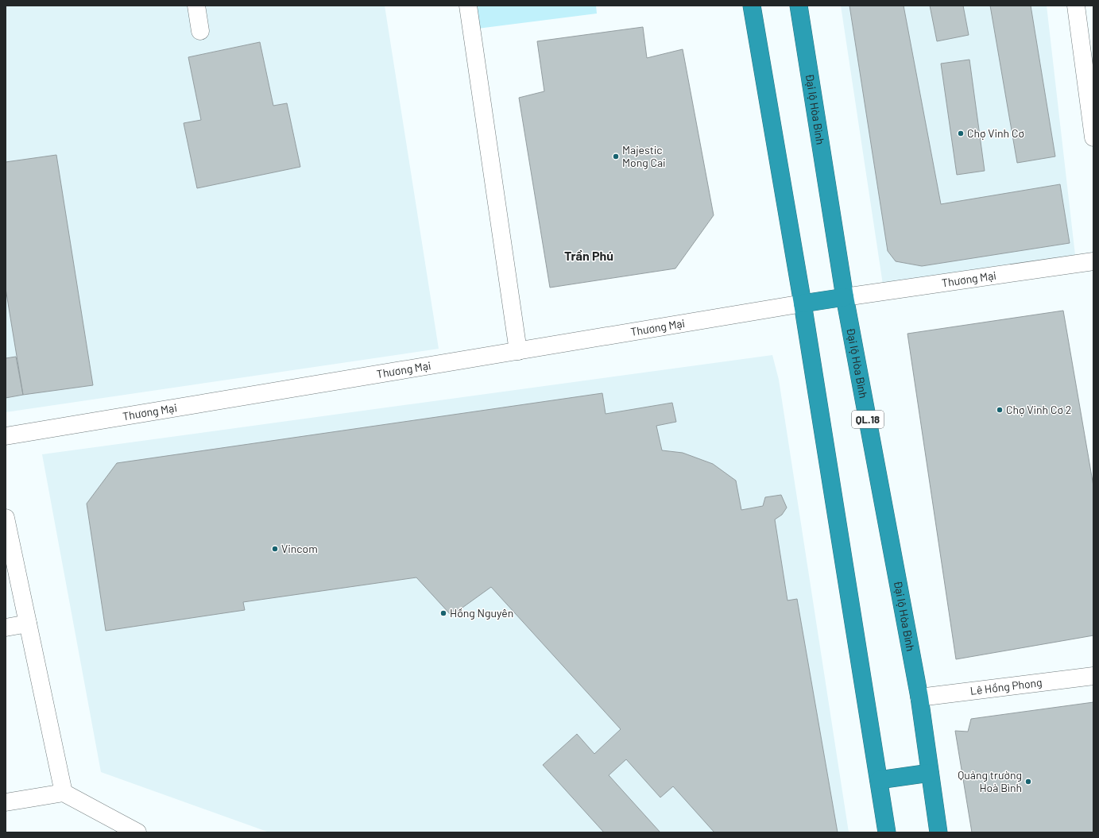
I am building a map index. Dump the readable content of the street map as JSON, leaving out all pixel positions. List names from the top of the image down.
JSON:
{
  "streets": {
    "highway": ["Đại lộ Hòa Bình", "QL.18"],
    "street": ["Thương Mại", "Lê Hồng Phong"]
  },
  "crossings": [
    ["Đại lộ Hòa Bình", "Thương Mại"],
    ["Đại lộ Hòa Bình", "Lê Hồng Phong"]
  ],
  "districts": ["Trần Phú"],
  "places": [
    "Chợ Vinh Cơ",
    "Majestic Mong Cai",
    "Chợ Vinh Cơ 2",
    "Vincom",
    "Hồng Nguyên",
    "Quảng trường Hoà Bình"
  ]
}
